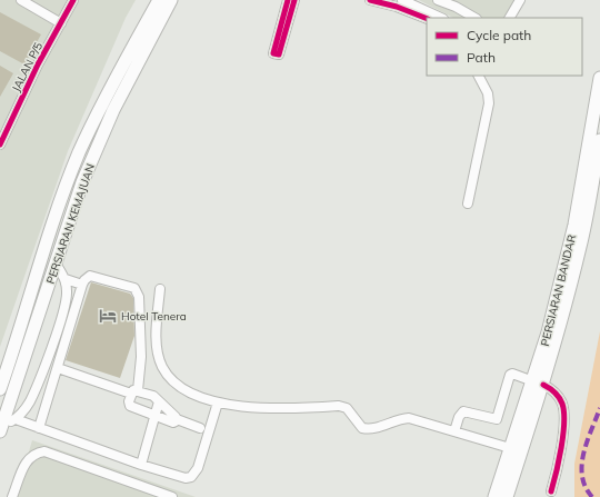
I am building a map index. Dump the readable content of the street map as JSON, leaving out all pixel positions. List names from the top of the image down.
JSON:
{
  "streets": {
    "main road": ["PERSIARAN KEMAJUAN", "PERSIARAN BANDAR"],
    "street": ["JALAN P/5"]
  },
  "places": {
    "hotel": ["Hotel Tenera"]
  },
  "legend": ["Cycle path", "Path"]
}
